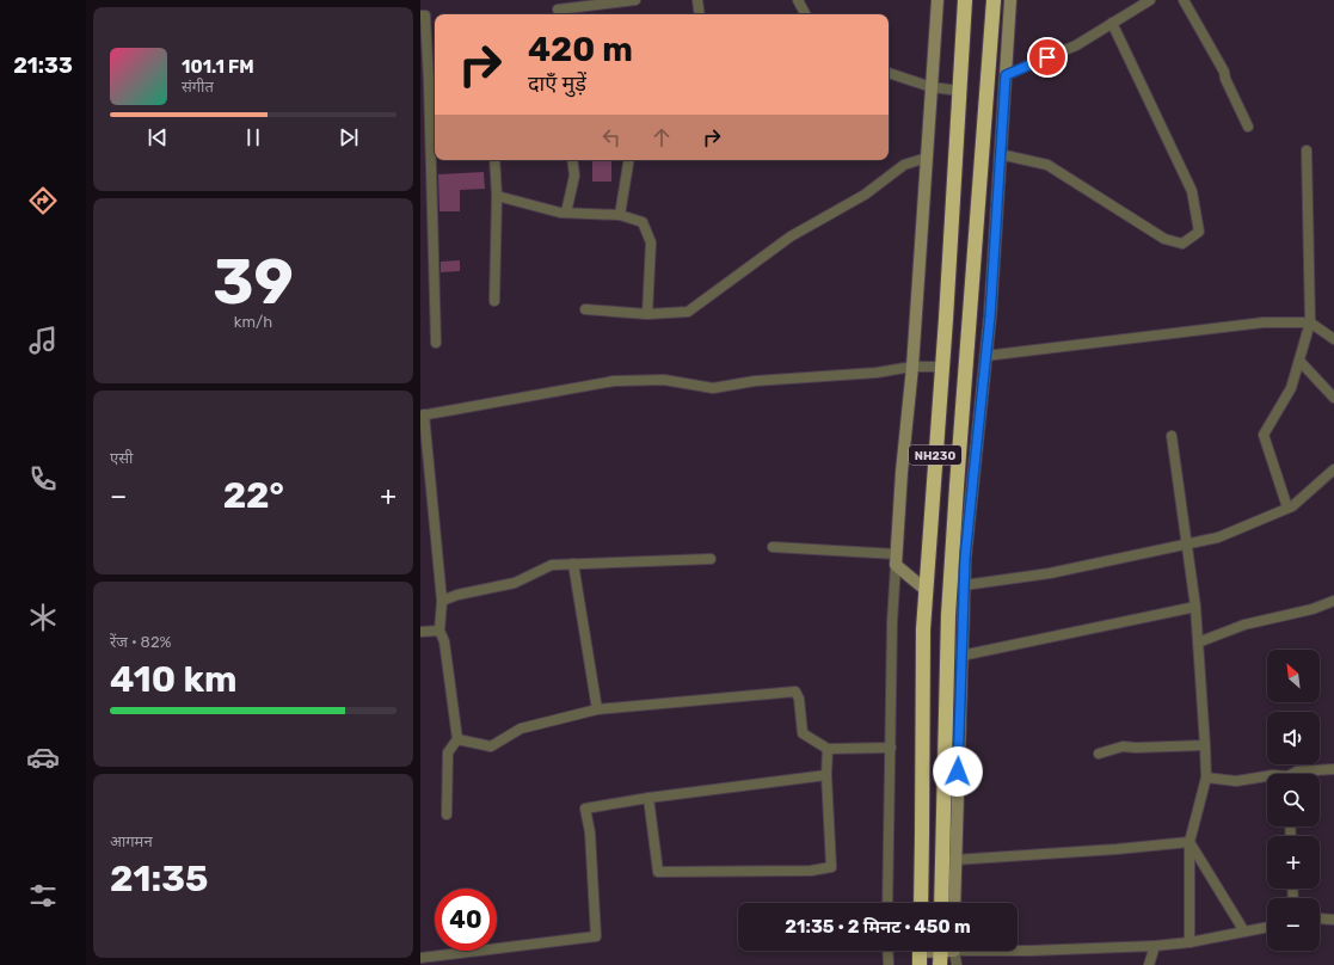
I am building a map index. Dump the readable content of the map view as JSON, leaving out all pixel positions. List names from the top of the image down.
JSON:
{
  "streets": {
    "highway": ["NH230"]
  },
  "north": "top left",
  "page": {
    "tabs": "21:33",
    "turn": ["420 m", "दाएँ मुड़ें"],
    "song": ["101.1 FM", "संगीत"],
    "tile": [
      ["39", "km/h"],
      "एसी",
      ["रेंज · 82%", "410 km"],
      ["आगमन", "21:35"]
    ],
    "heat": ["−", "22°", "+"],
    "map_buttons": ["+", "−"],
    "limit": "40",
    "trip": "21:35 · 2 मिनट · 450 m"
  }
}
